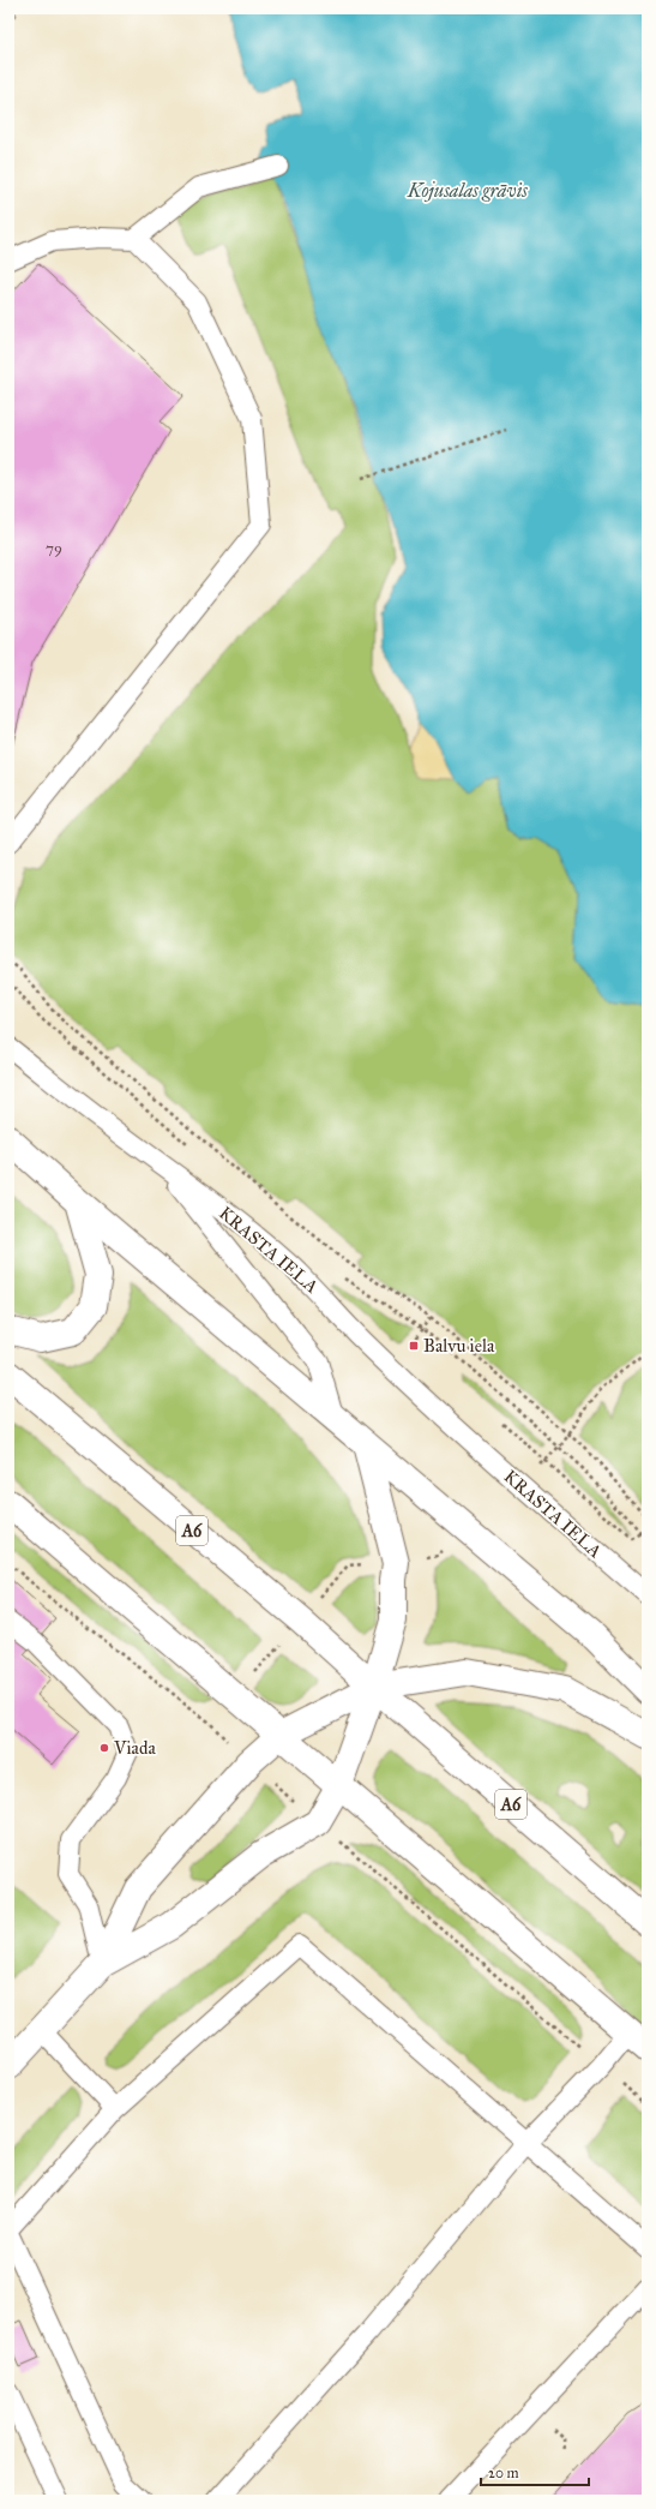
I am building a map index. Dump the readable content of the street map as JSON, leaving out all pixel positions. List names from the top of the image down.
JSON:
{
  "streets": {
    "main road": ["A6"],
    "lane": ["KRASTA IELA"]
  },
  "water": ["Kojusalas grāvis"],
  "places": {
    "transit": ["Balvu iela"],
    "other": ["Viada"]
  },
  "house_numbers": ["79"],
  "scale_bar": "20 m"
}
